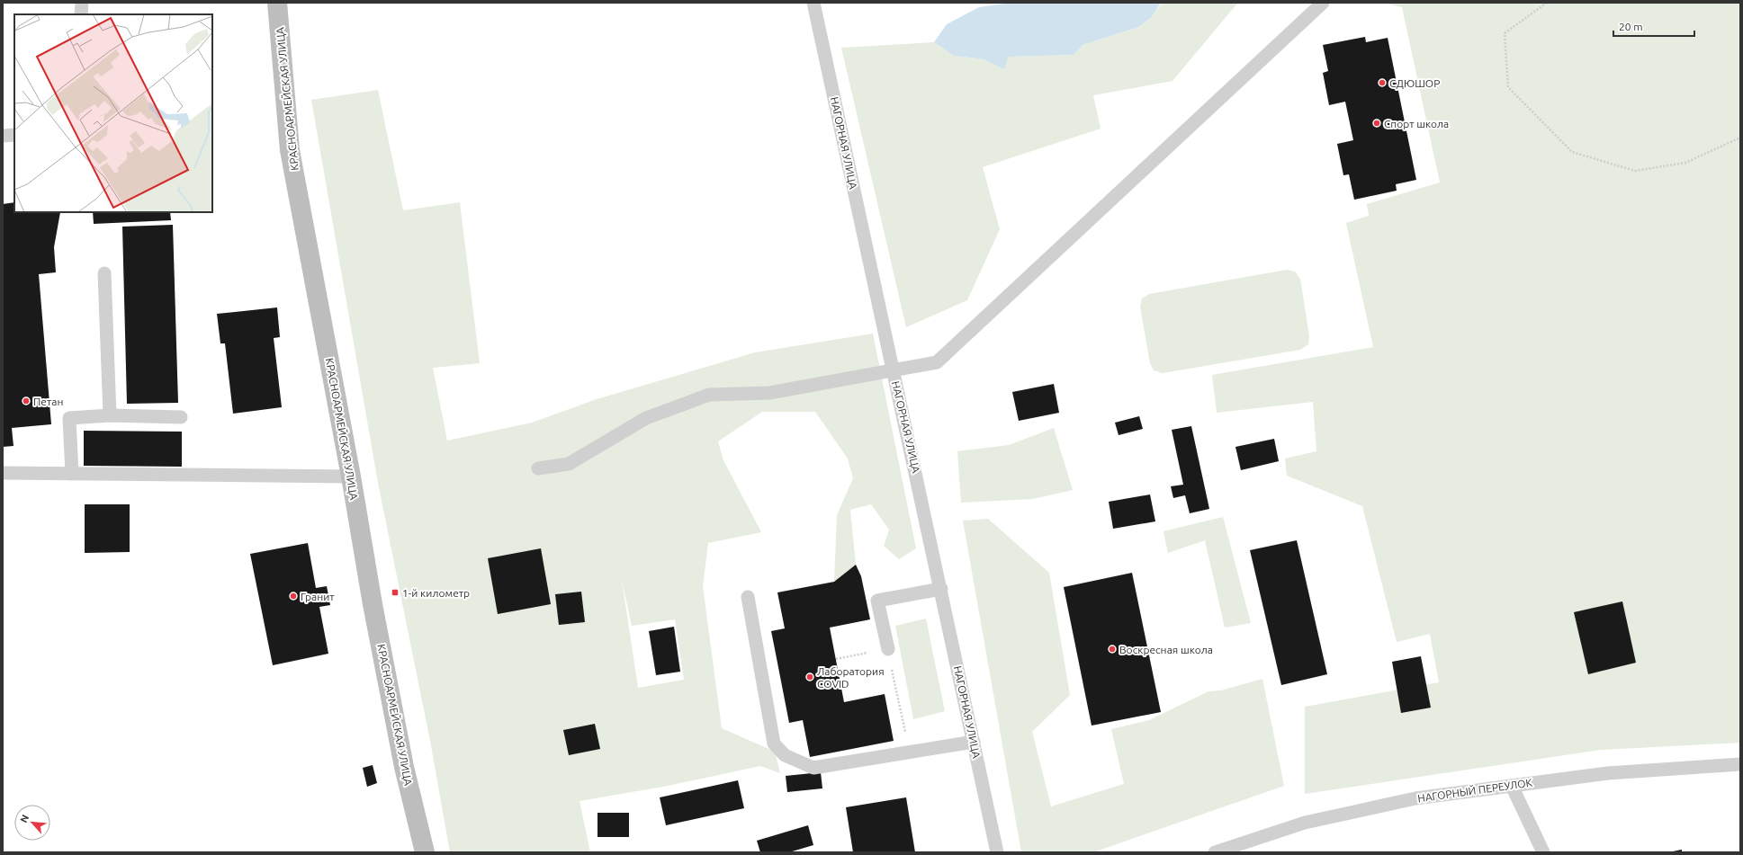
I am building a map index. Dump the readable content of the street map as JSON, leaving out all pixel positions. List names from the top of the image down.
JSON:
{
  "streets": {
    "street": ["КРАСНОАРМЕЙСКАЯ УЛИЦА"],
    "lane": ["НАГОРНАЯ УЛИЦА", "НАГОРНЫЙ ПЕРЕУЛОК"]
  },
  "places": {
    "other": [
      "СДЮШОР",
      "Спорт школа",
      "Петан",
      "Гранит",
      "Воскресная школа",
      "Лаборатория COVID"
    ],
    "transit": ["1-й километр"]
  },
  "scale_bar": "20 m",
  "north": "top left"
}
